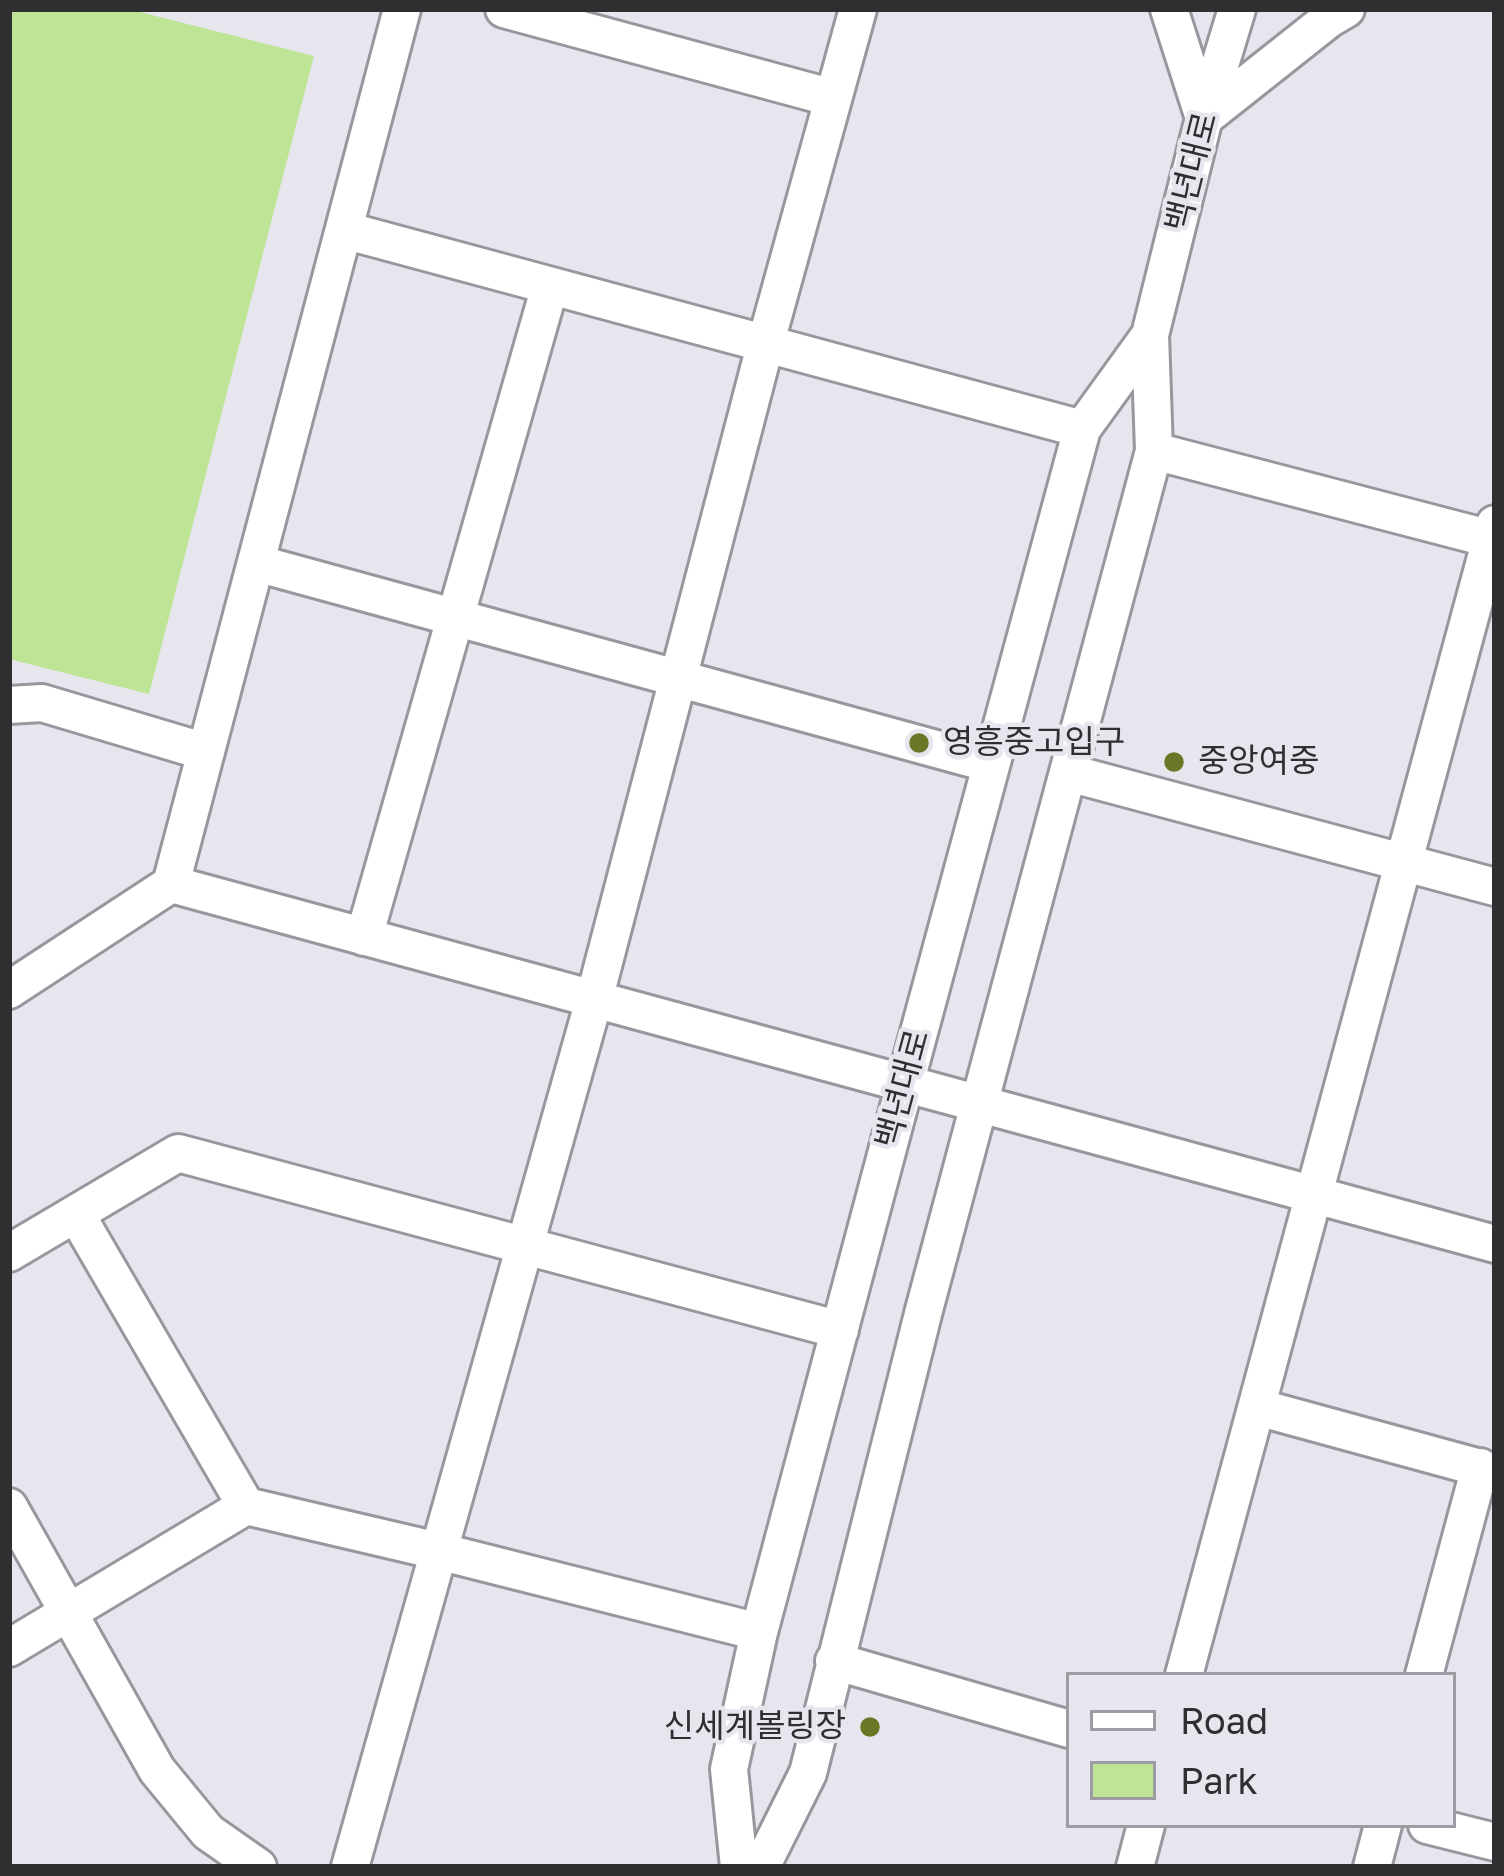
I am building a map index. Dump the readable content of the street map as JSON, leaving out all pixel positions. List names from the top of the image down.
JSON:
{
  "streets": {
    "street": ["백년대로"]
  },
  "places": ["영흥중고입구", "중앙여중", "신세계볼링장"],
  "legend": ["Road", "Park"]
}
